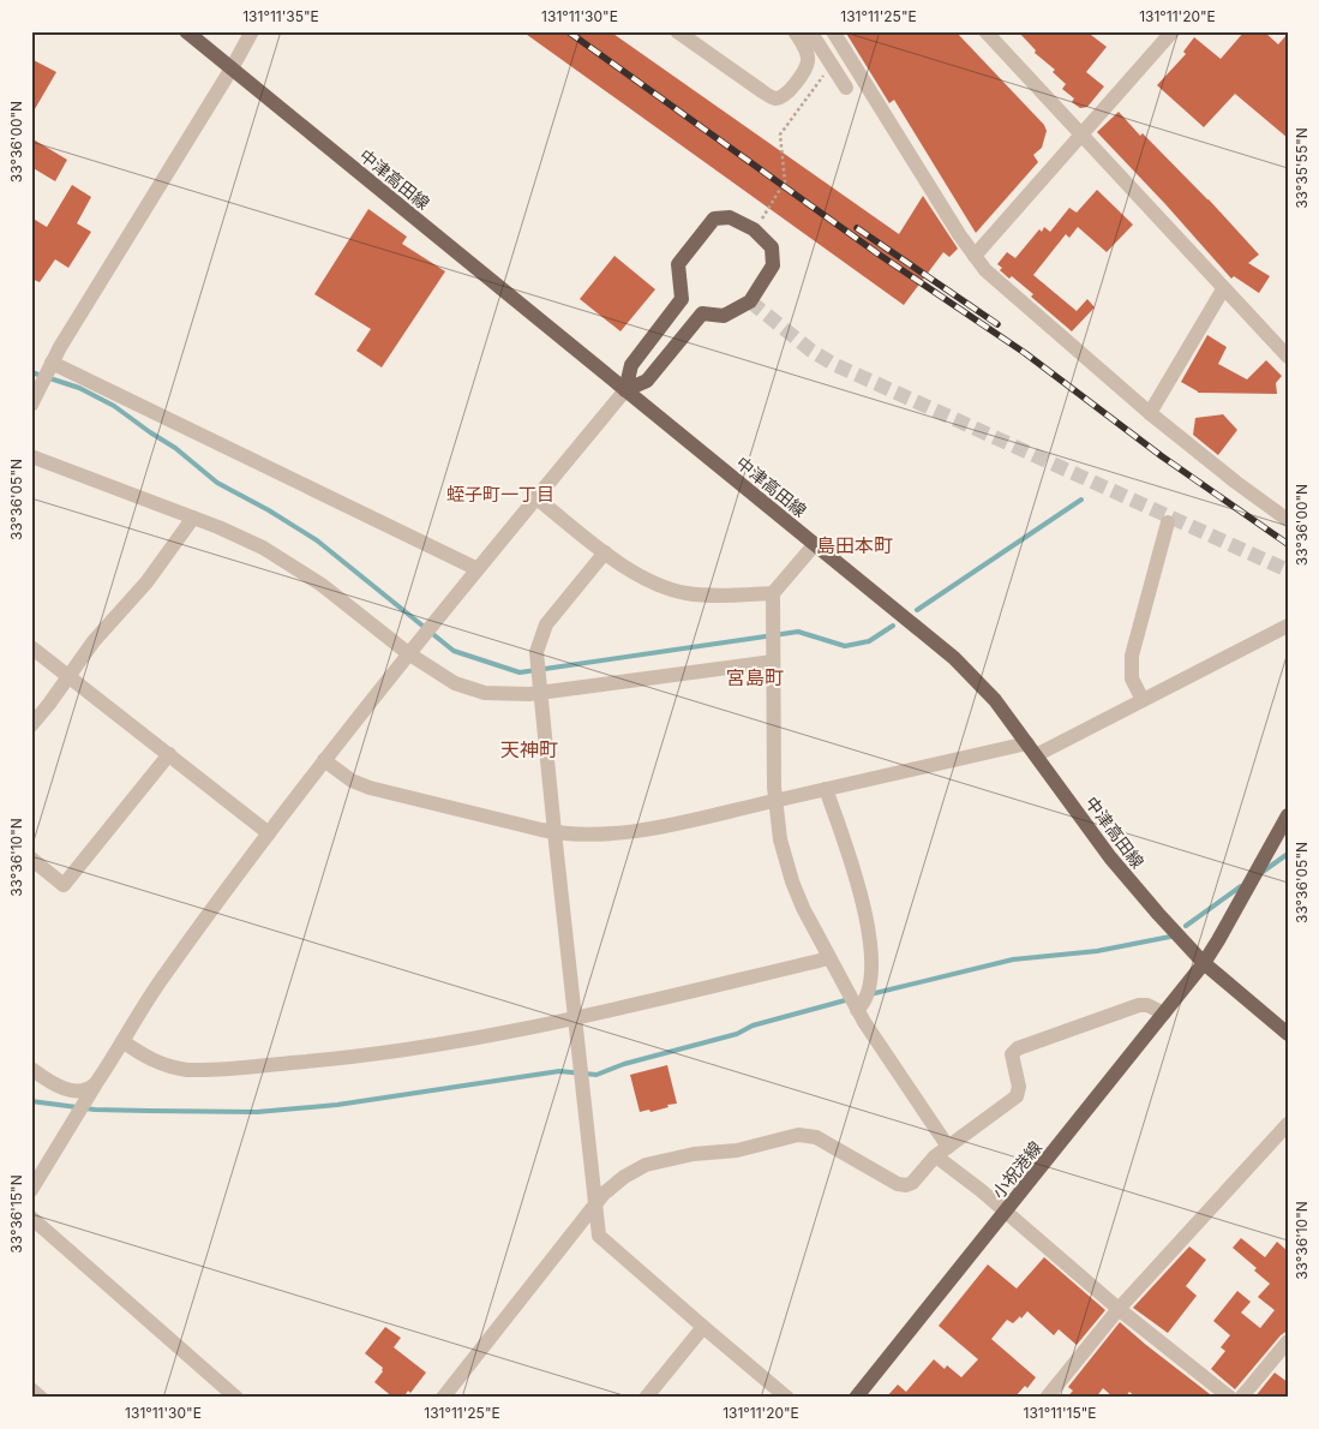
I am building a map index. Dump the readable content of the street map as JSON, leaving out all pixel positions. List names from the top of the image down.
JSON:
{
  "streets": {
    "main road": ["中津高田線", "小祝港線"]
  },
  "crossings": [
    ["中津高田線", "小祝港線"]
  ],
  "districts": [
    "蛭子町一丁目",
    "島田本町",
    "宮島町",
    "天神町"
  ],
  "coordinates": [
    "131°11'35\"E",
    "131°11'30\"E",
    "131°11'25\"E",
    "131°11'20\"E",
    "33°36'00\"N",
    "33°35'55\"N",
    "33°36'05\"N",
    "33°36'10\"N",
    "33°36'15\"N",
    "131°11'15\"E"
  ]
}
